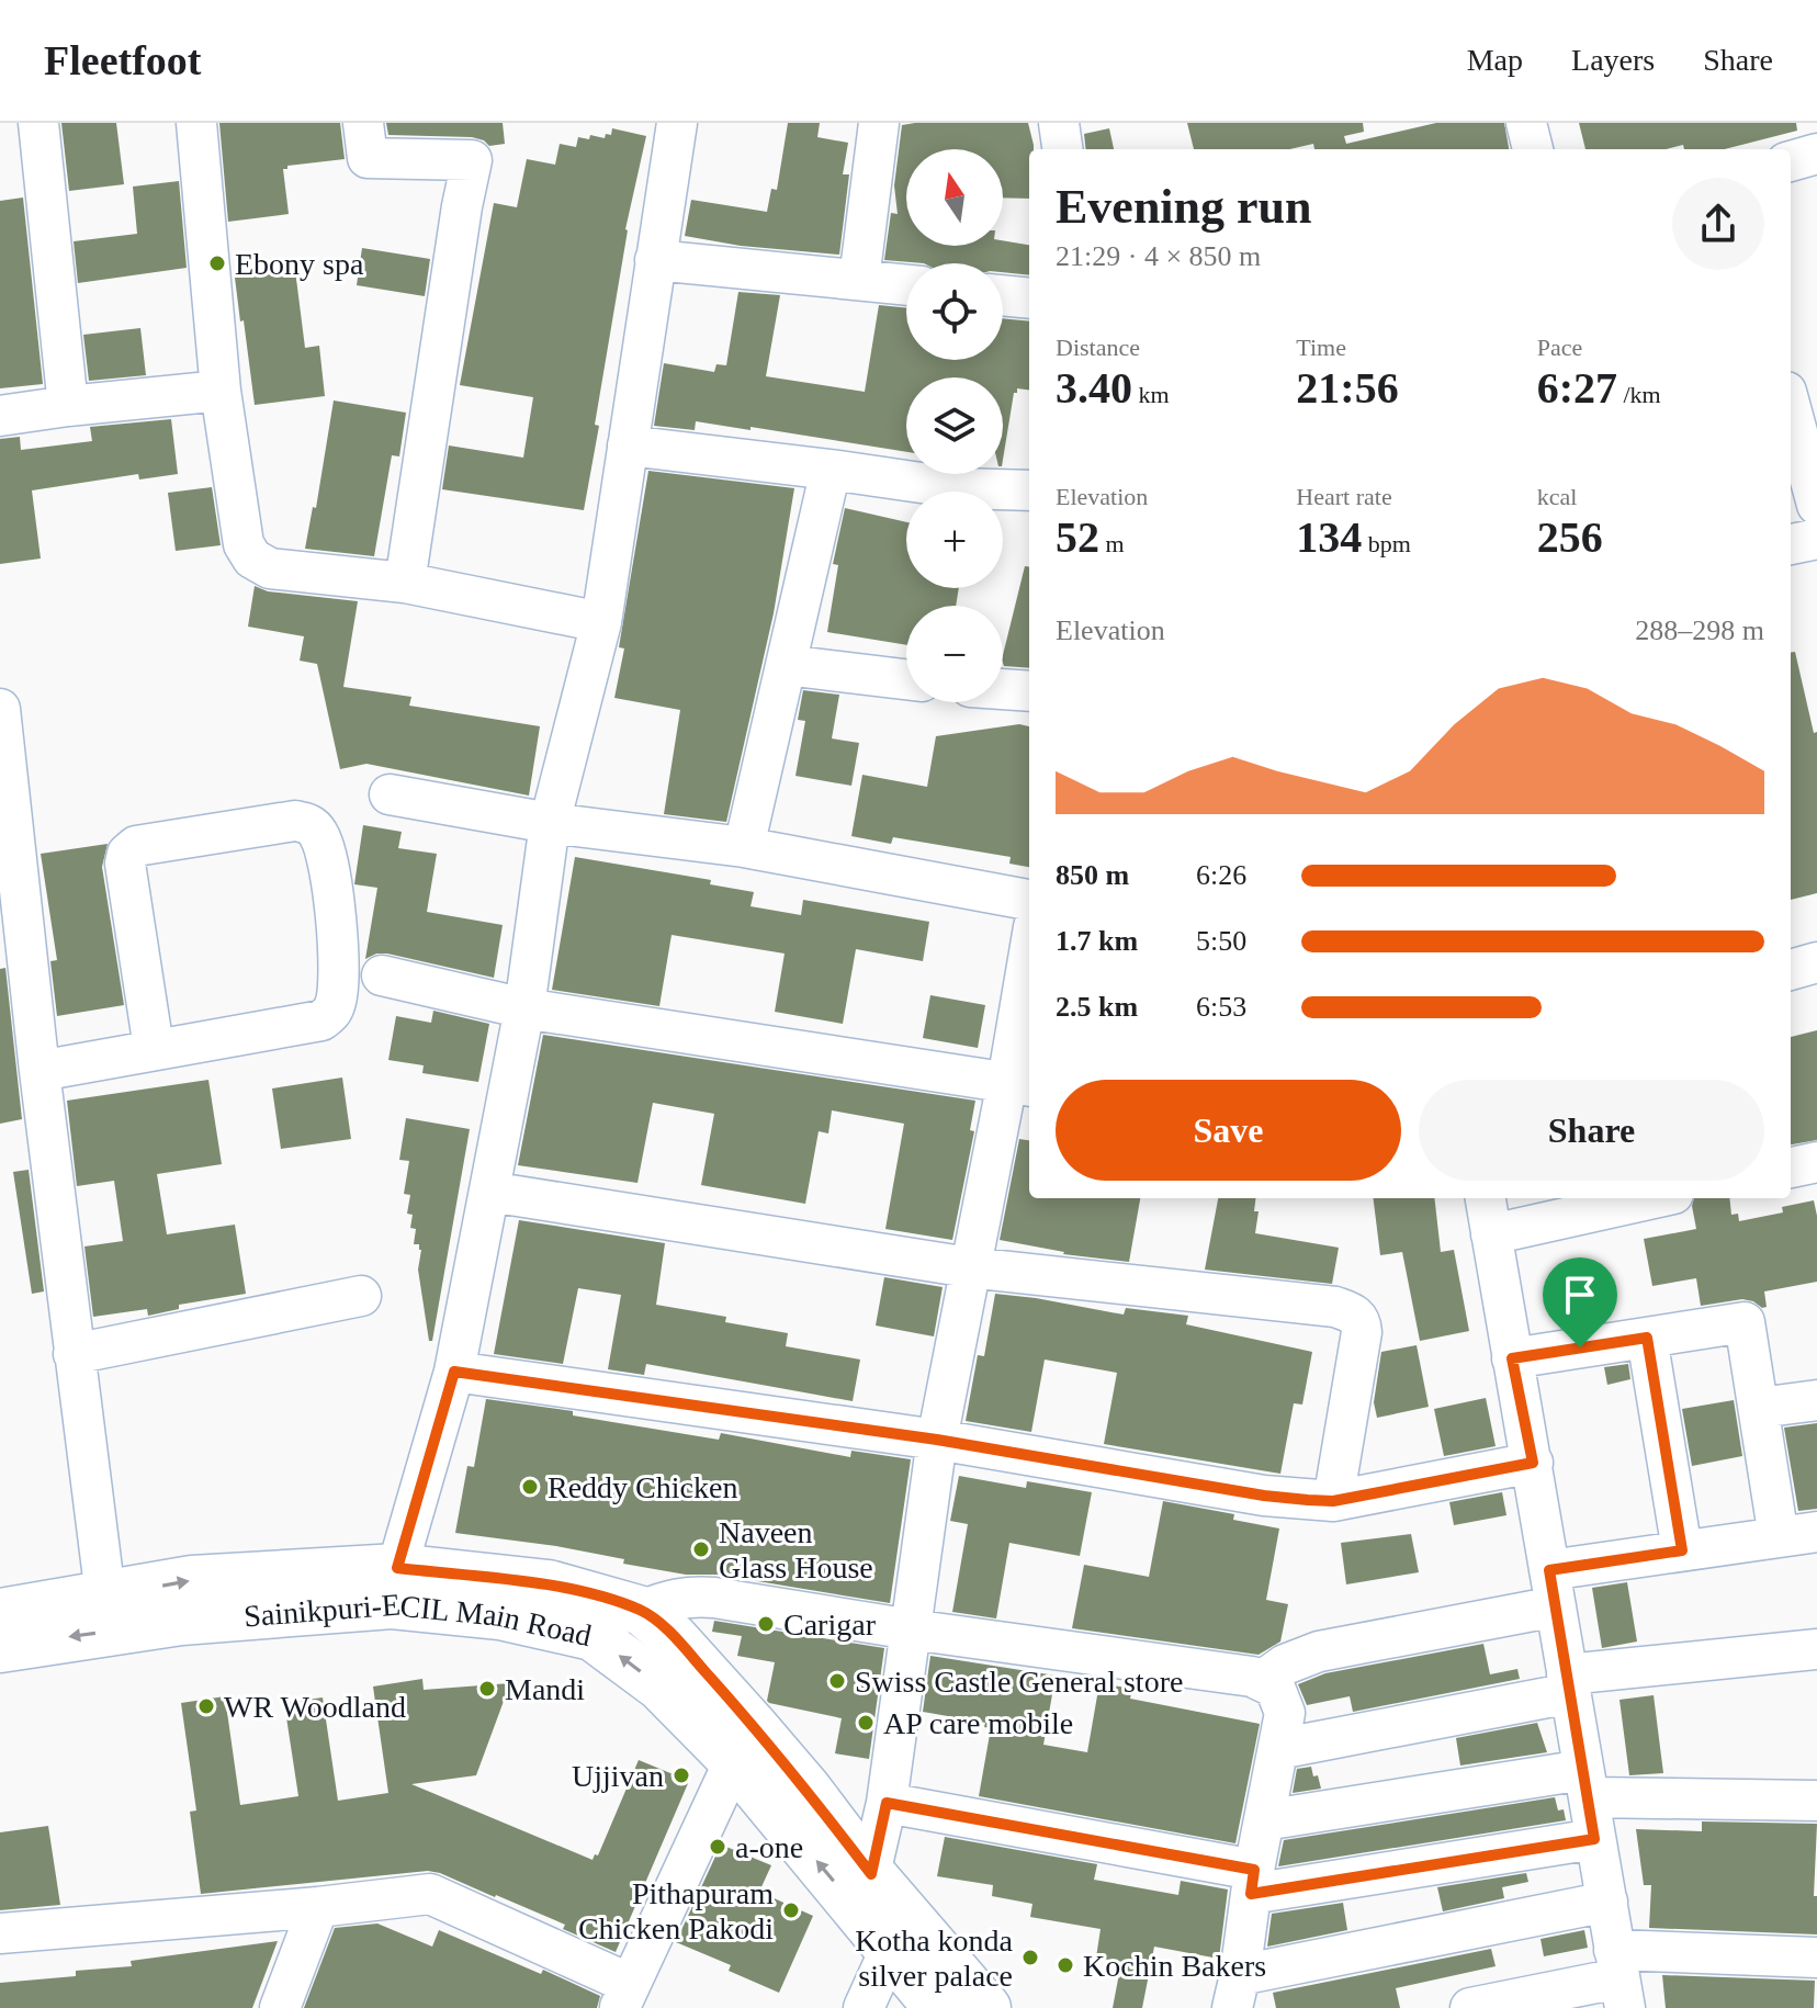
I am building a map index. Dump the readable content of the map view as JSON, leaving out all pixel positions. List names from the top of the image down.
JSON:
{
  "streets": {
    "main road": ["Sainikpuri-ECIL Main Road"]
  },
  "places": [
    "Ebony spa",
    "Reddy Chicken",
    "Naveen Glass House",
    "Carigar",
    "Swiss Castle General store",
    "Mandi",
    "WR Woodland",
    "AP care mobile",
    "Ujjivan",
    "a-one",
    "Pithapuram Chicken Pakodi",
    "Kotha konda silver palace",
    "Kochin Bakers"
  ],
  "north": "top",
  "page": {
    "header": "Fleetfoot",
    "nav": ["Map", "Layers", "Share"],
    "map_buttons": ["+", "−"],
    "heading": ["Evening run", "21:29 · 4 × 850 m"],
    "stats": [
      ["Distance", "3.40 km"],
      ["Time", "21:56"],
      ["Pace", "6:27 /km"],
      ["Elevation", "52 m"],
      ["Heart rate", "134 bpm"],
      ["kcal", "256"]
    ],
    "chart": ["Elevation", "288–298 m"],
    "list": [
      {
        "name": "850 m",
        "note": "6:26"
      },
      {
        "name": "1.7 km",
        "note": "5:50"
      },
      {
        "name": "2.5 km",
        "note": "6:53"
      }
    ],
    "buttons": ["Save", "Share"]
  }
}
